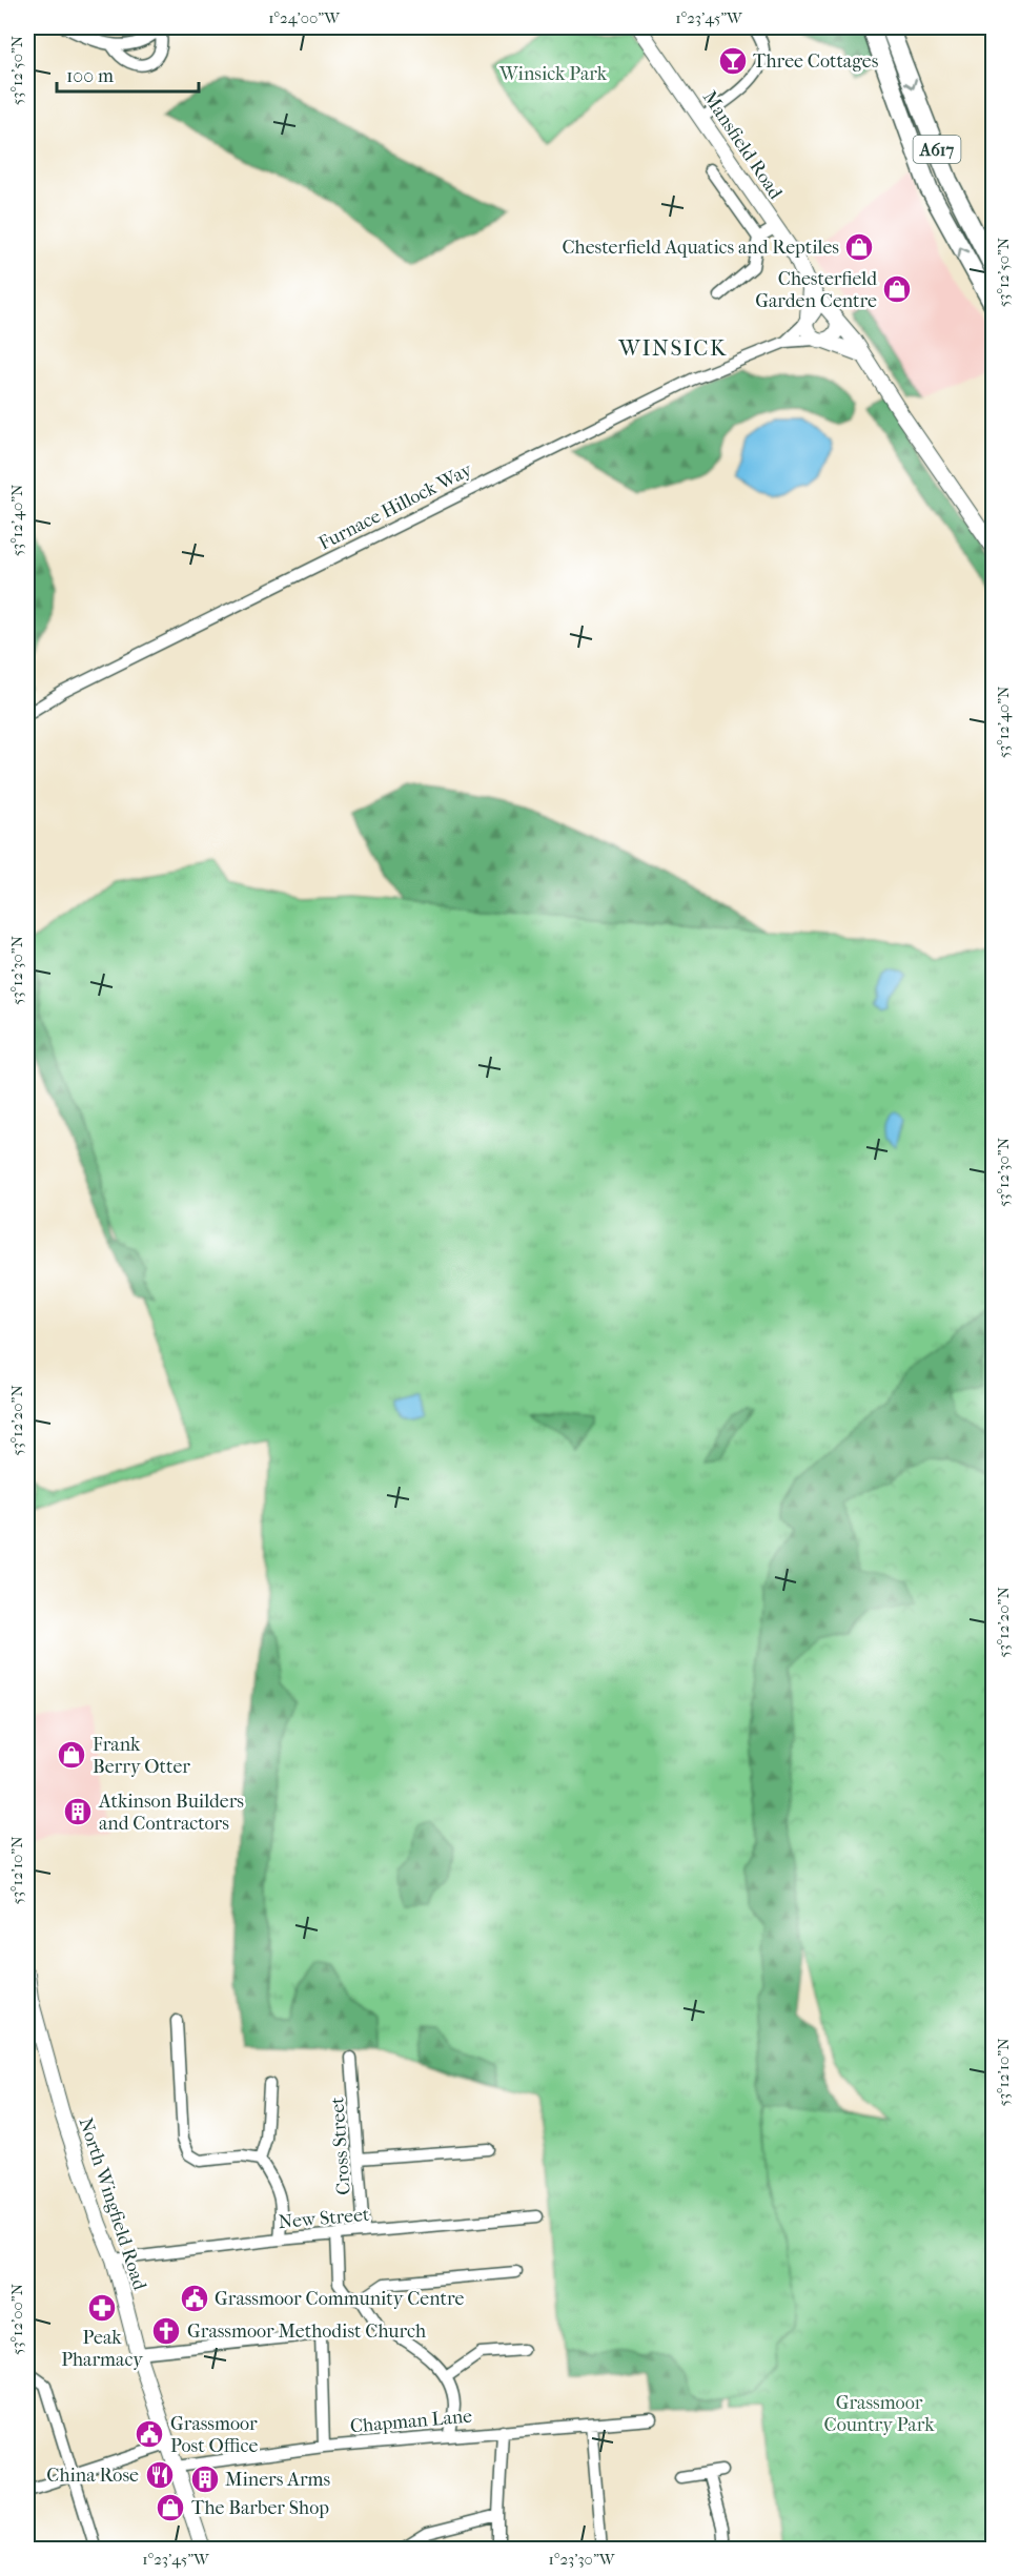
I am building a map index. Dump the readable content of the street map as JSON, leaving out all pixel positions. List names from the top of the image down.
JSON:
{
  "streets": {
    "highway": ["A617"],
    "main road": ["Mansfield Road", "North Wingfield Road"],
    "street": [
      "Furnace Hillock Way",
      "Cross Street",
      "New Street",
      "Chapman Lane"
    ]
  },
  "crossings": [
    ["Mansfield Road", "Furnace Hillock Way"],
    ["Cross Street", "New Street"],
    ["North Wingfield Road", "New Street"],
    ["North Wingfield Road", "Chapman Lane"]
  ],
  "districts": ["WINSICK"],
  "parks": ["Winsick Park", "Grassmoor Country Park"],
  "places": {
    "bar": ["Three Cottages"],
    "shop": [
      "Chesterfield Aquatics and Reptiles",
      "Chesterfield Garden Centre",
      "Frank Berry Otter",
      "The Barber Shop"
    ],
    "building": ["Atkinson Builders and Contractors", "Miners Arms"],
    "public building": ["Grassmoor Community Centre", "Grassmoor Post Office"],
    "pharmacy": ["Peak Pharmacy"],
    "church": ["Grassmoor Methodist Church"],
    "restaurant": ["China Rose"]
  },
  "scale_bar": "100 m",
  "coordinates": [
    "1°24'00\"W",
    "1°23'45\"W",
    "53°12'50\"N",
    "53°12'40\"N",
    "53°12'30\"N",
    "53°12'20\"N",
    "53°12'10\"N",
    "53°12'00\"N",
    "1°23'30\"W"
  ]
}
